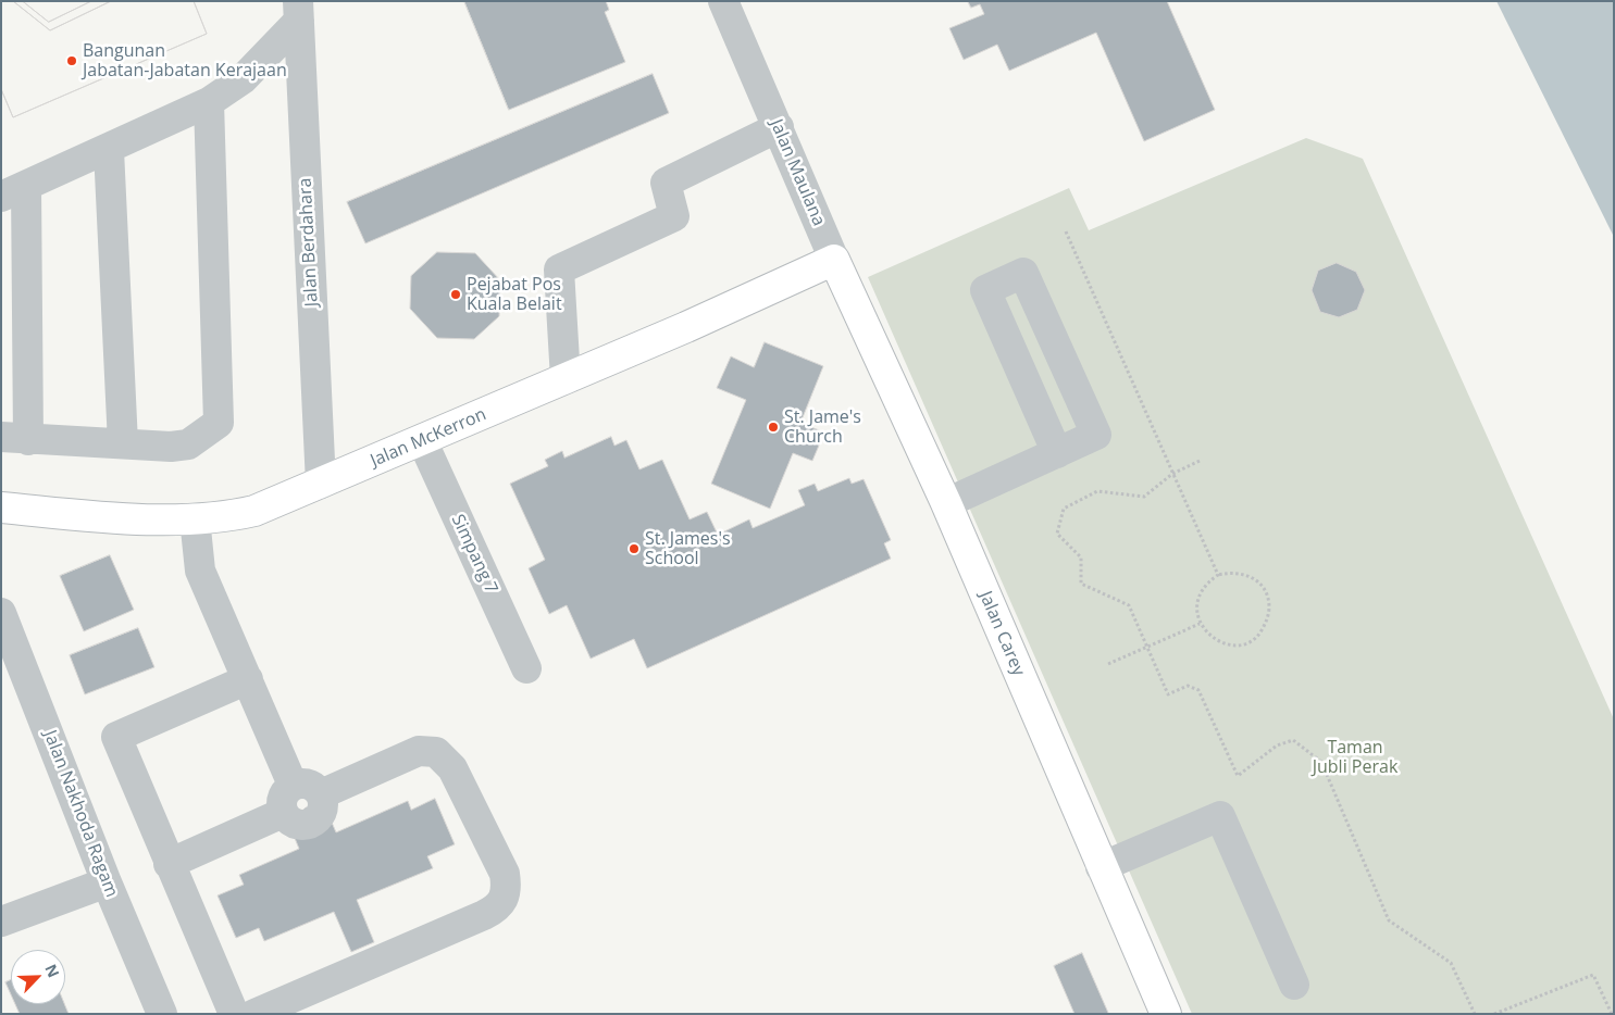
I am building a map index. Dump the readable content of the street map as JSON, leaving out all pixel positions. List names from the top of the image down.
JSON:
{
  "streets": {
    "main road": ["Jalan McKerron", "Jalan Carey"],
    "street": [
      "Jalan Maulana",
      "Jalan Berdahara",
      "Simpang 7",
      "Jalan Nakhoda Ragam"
    ]
  },
  "crossings": [
    ["Jalan Maulana", "Jalan McKerron"],
    ["Jalan Maulana", "Jalan Carey"],
    ["Jalan Berdahara", "Jalan McKerron"],
    ["Jalan McKerron", "Simpang 7"],
    ["Jalan McKerron", "Jalan Carey"]
  ],
  "parks": ["Taman Jubli Perak"],
  "places": [
    "Bangunan Jabatan-Jabatan Kerajaan",
    "Pejabat Pos Kuala Belait",
    "St. Jame's Church",
    "St. James's School"
  ],
  "north": "top right"
}
